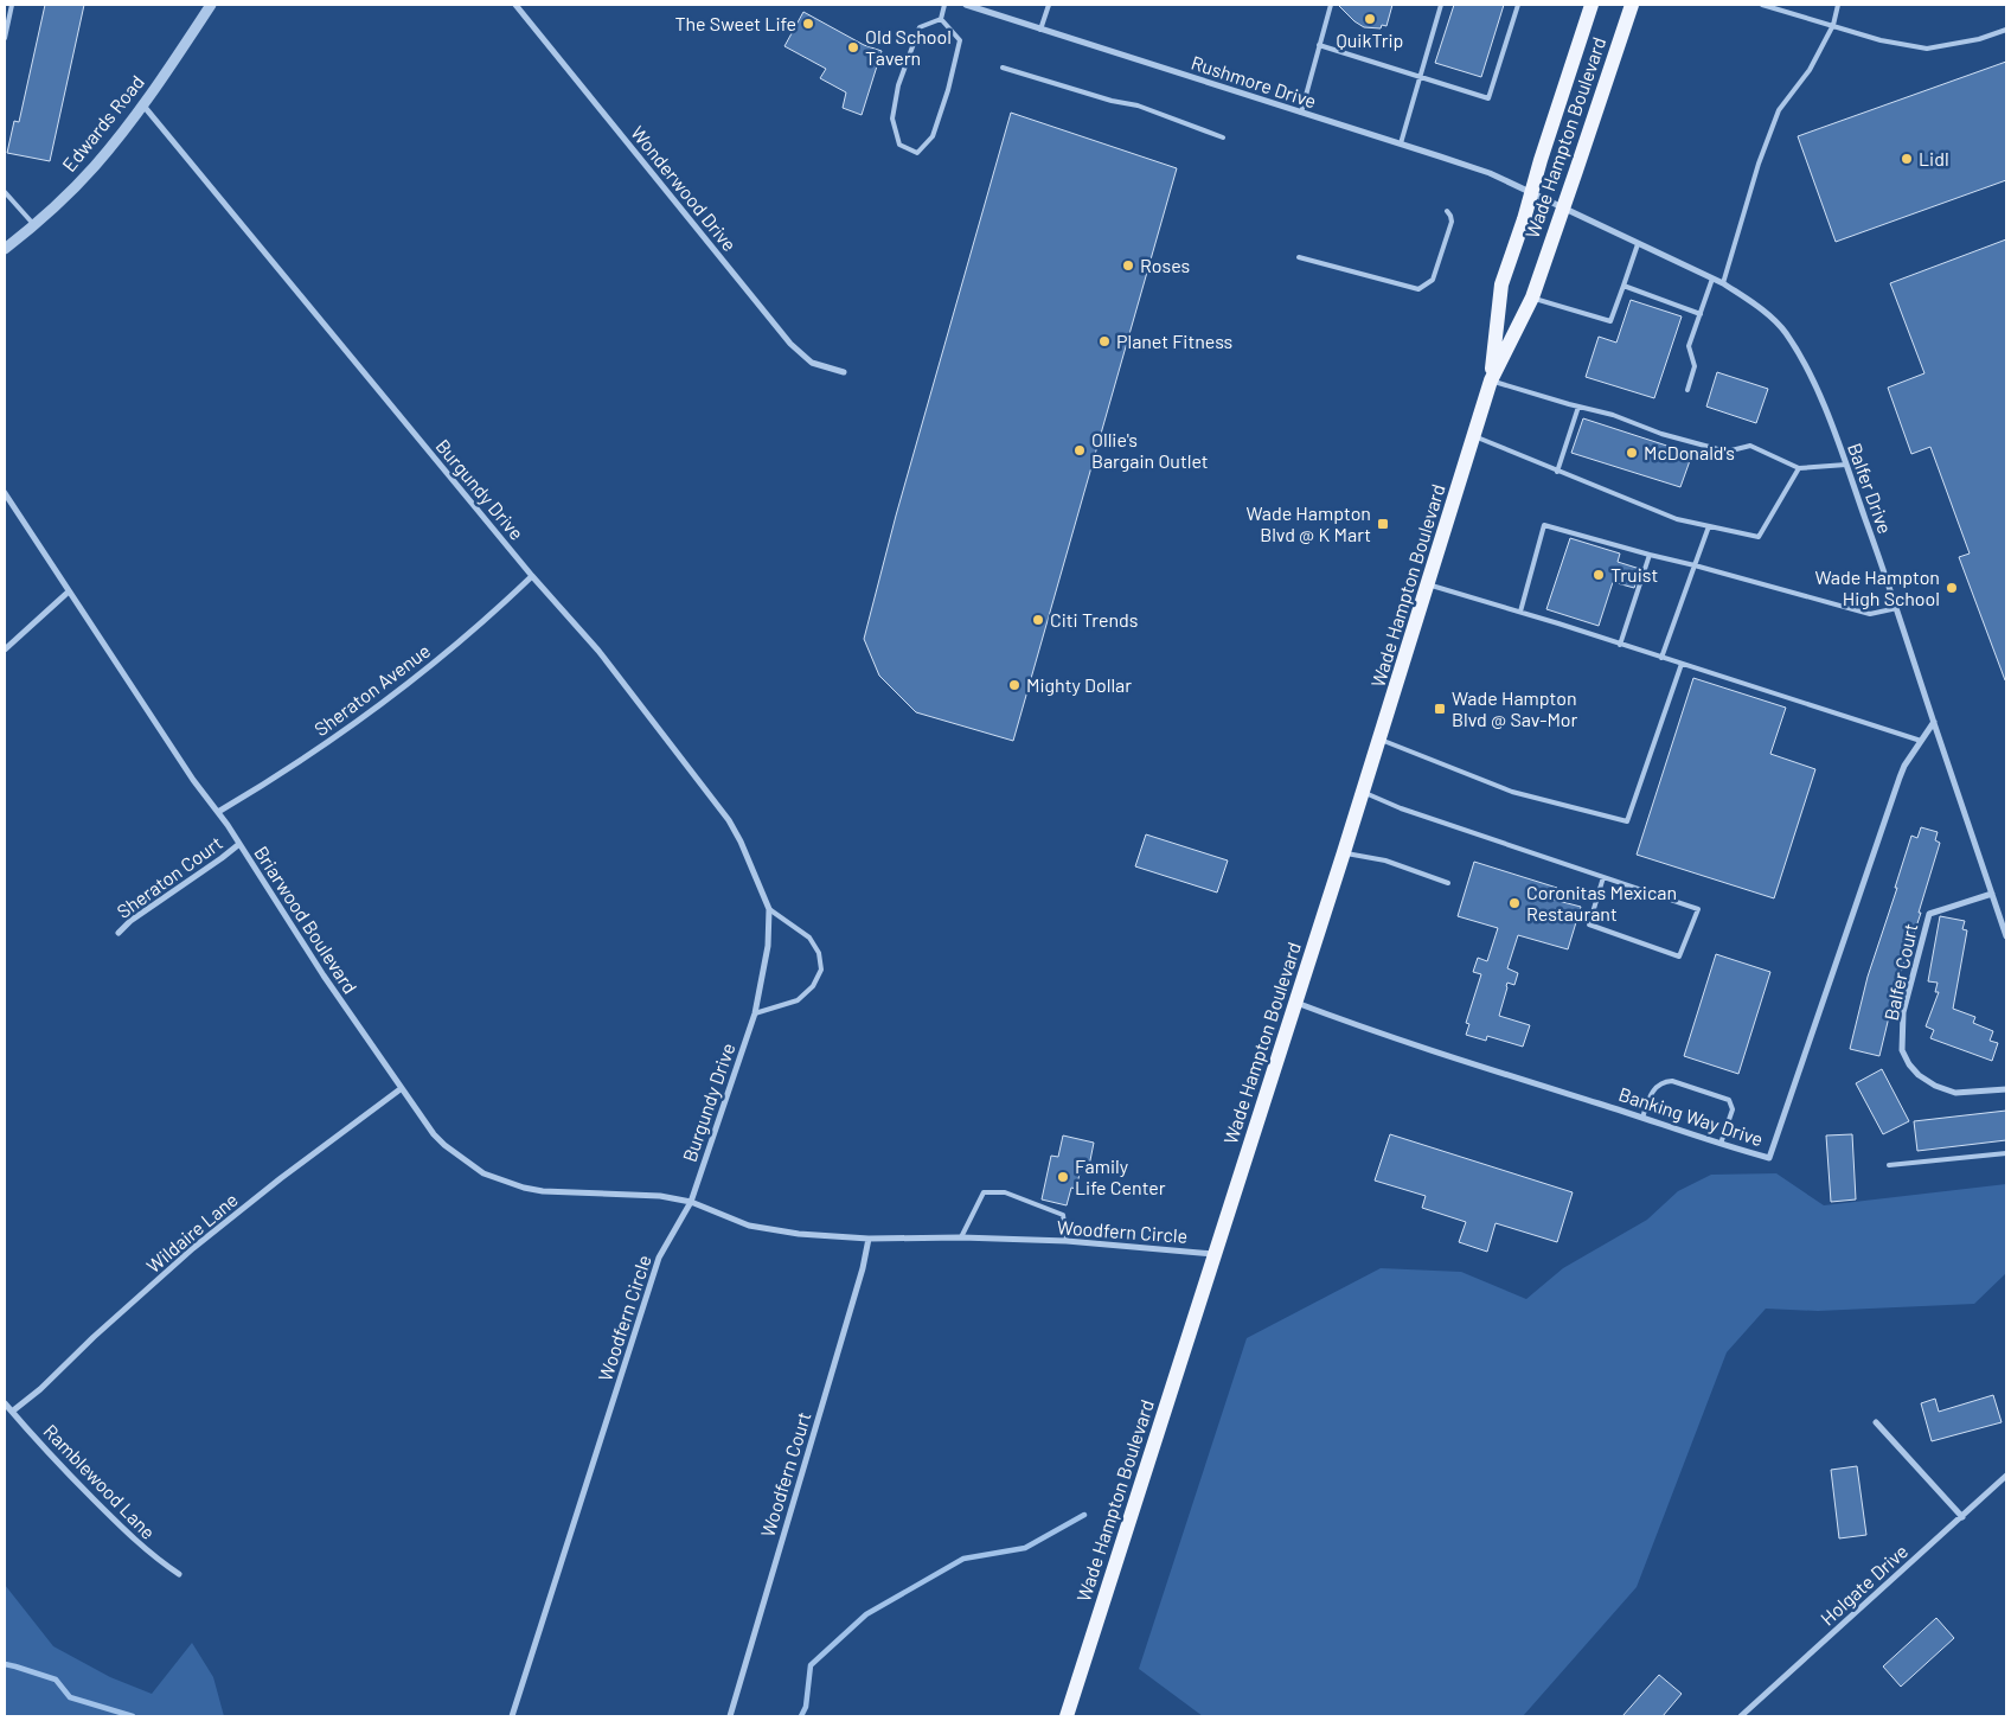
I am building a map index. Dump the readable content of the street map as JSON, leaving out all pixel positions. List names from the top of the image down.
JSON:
{
  "streets": {
    "main road": ["Wade Hampton Boulevard"],
    "street": [
      "Rushmore Drive",
      "Edwards Road",
      "Wonderwood Drive",
      "Balfer Drive",
      "Burgundy Drive",
      "Sheraton Avenue",
      "Sheraton Court",
      "Briarwood Boulevard",
      "Balfer Court",
      "Banking Way Drive",
      "Woodfern Circle",
      "Wildaire Lane",
      "Woodfern Court",
      "Ramblewood Lane",
      "Holgate Drive"
    ]
  },
  "crossings": [
    ["Rushmore Drive", "Wade Hampton Boulevard"],
    ["Rushmore Drive", "Balfer Drive"],
    ["Edwards Road", "Burgundy Drive"],
    ["Wade Hampton Boulevard", "Balfer Drive"],
    ["Wade Hampton Boulevard", "Banking Way Drive"],
    ["Wade Hampton Boulevard", "Woodfern Circle"],
    ["Balfer Drive", "Balfer Court"],
    ["Balfer Drive", "Banking Way Drive"],
    ["Burgundy Drive", "Sheraton Avenue"],
    ["Burgundy Drive", "Briarwood Boulevard"],
    ["Burgundy Drive", "Woodfern Circle"],
    ["Sheraton Avenue", "Briarwood Boulevard"],
    ["Sheraton Court", "Briarwood Boulevard"],
    ["Briarwood Boulevard", "Woodfern Circle"],
    ["Briarwood Boulevard", "Wildaire Lane"],
    ["Woodfern Circle", "Woodfern Court"],
    ["Wildaire Lane", "Ramblewood Lane"]
  ],
  "places": {
    "other": [
      "QuikTrip",
      "The Sweet Life",
      "Old School Tavern",
      "Lidl",
      "Roses",
      "Planet Fitness",
      "Ollie's Bargain Outlet",
      "McDonald's",
      "Truist",
      "Wade Hampton High School",
      "Citi Trends",
      "Mighty Dollar",
      "Coronitas Mexican Restaurant",
      "Family Life Center"
    ],
    "transit": ["Wade Hampton Blvd @ K Mart", "Wade Hampton Blvd @ Sav-Mor"]
  }
}
